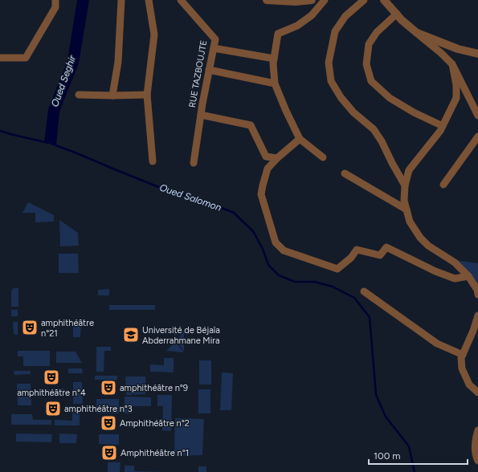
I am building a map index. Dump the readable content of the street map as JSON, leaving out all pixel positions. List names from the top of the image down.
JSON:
{
  "streets": {
    "street": ["RUE TAZBOUJTE"]
  },
  "water": ["Oued Seghir", "Oued Salomon"],
  "places": {
    "theatre": [
      "amphithéâtre n°21",
      "amphithéâtre n°4",
      "amphithéâtre n°9",
      "amphithéâtre n°3",
      "Amphithéâtre n°2",
      "Amphithéâtre n°1"
    ],
    "school or university": ["Université de Béjaïa Abderrahmane Mira"]
  },
  "scale_bar": "100 m"
}
